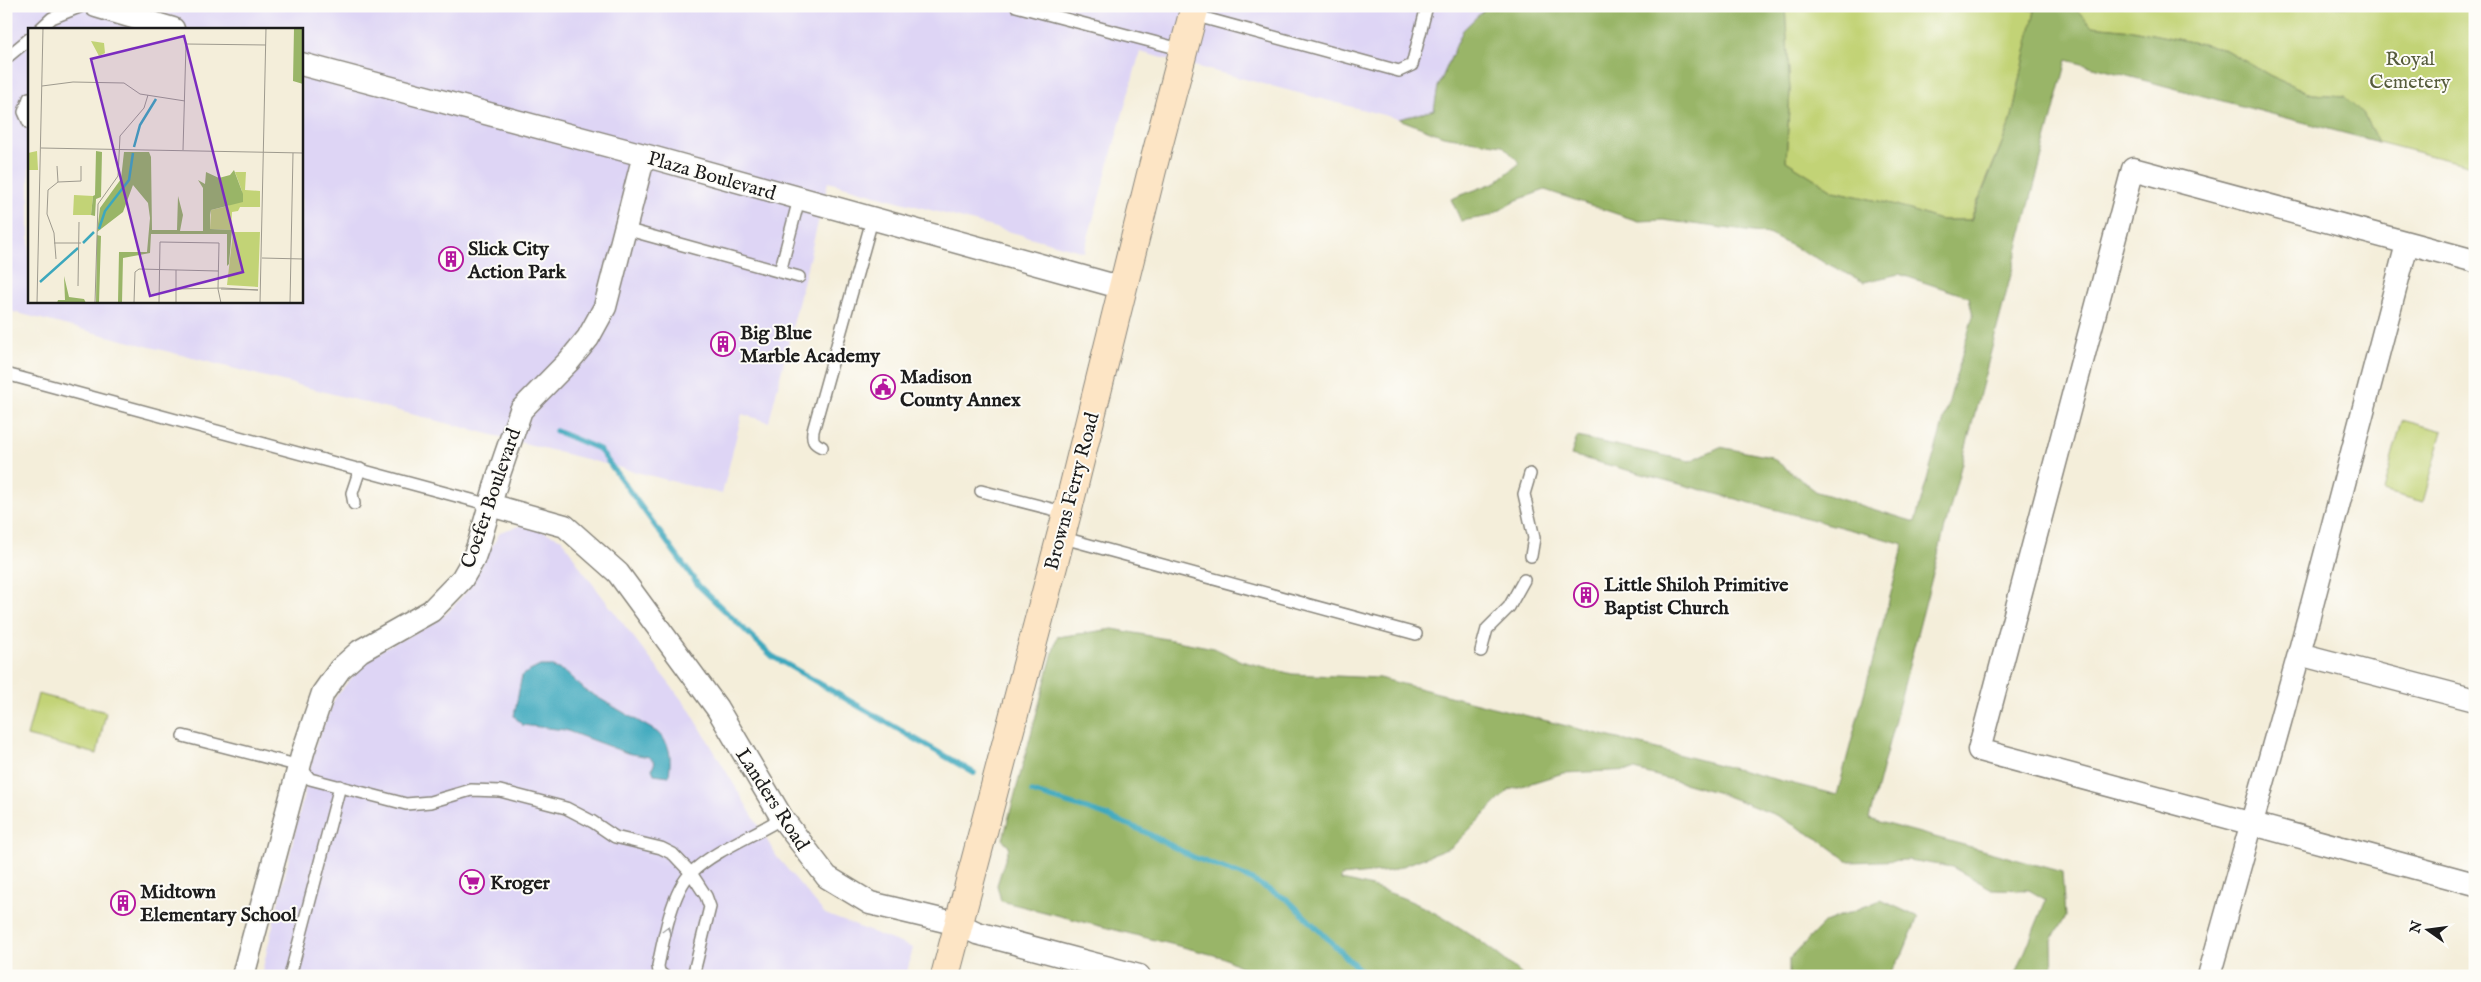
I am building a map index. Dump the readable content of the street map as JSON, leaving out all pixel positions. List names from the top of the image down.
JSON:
{
  "streets": {
    "main road": ["Browns Ferry Road"],
    "street": ["Plaza Boulevard", "Coefer Boulevard", "Landers Road"]
  },
  "crossings": [
    ["Plaza Boulevard", "Browns Ferry Road"],
    ["Plaza Boulevard", "Coefer Boulevard"],
    ["Browns Ferry Road", "Landers Road"],
    ["Coefer Boulevard", "Landers Road"]
  ],
  "parks": ["Royal Cemetery"],
  "places": {
    "building": [
      "Slick City Action Park",
      "Big Blue Marble Academy",
      "Little Shiloh Primitive Baptist Church",
      "Midtown Elementary School"
    ],
    "public building": ["Madison County Annex"],
    "supermarket": ["Kroger"]
  },
  "north": "left"
}
